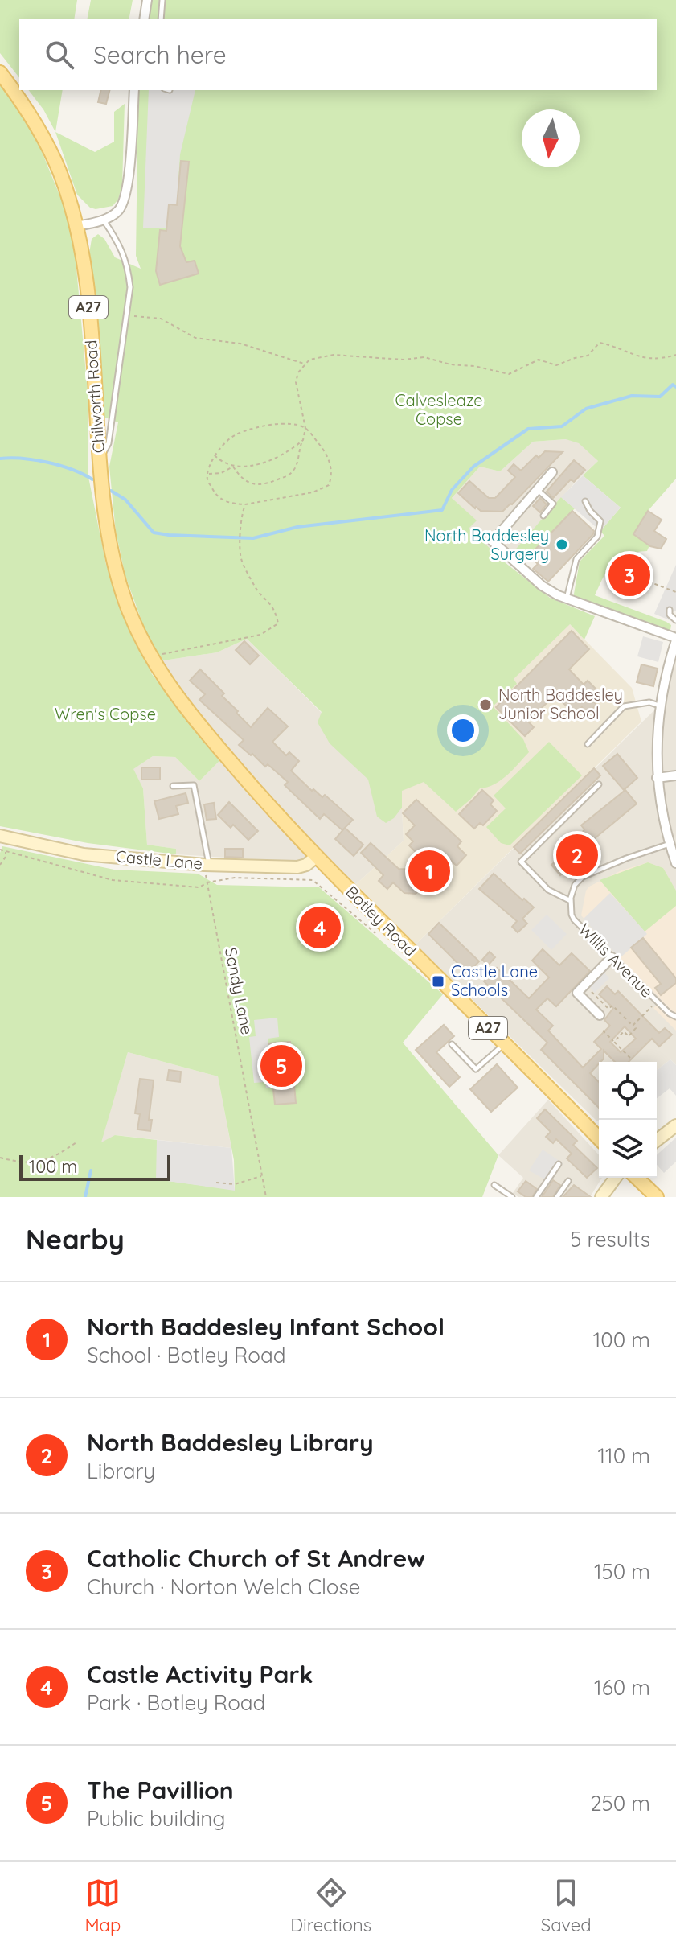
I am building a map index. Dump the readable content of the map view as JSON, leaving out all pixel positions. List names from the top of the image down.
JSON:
{
  "streets": {
    "main road": ["A27", "Chilworth Road", "Botley Road"],
    "street": ["Castle Lane"],
    "lane": ["Willis Avenue"],
    "path": ["Sandy Lane"]
  },
  "crossings": [
    ["Chilworth Road", "Botley Road"],
    ["Castle Lane", "Botley Road"],
    ["Castle Lane", "Sandy Lane"]
  ],
  "parks": ["Calvesleaze Copse", "Wren's Copse"],
  "places": {
    "other": ["North Baddesley Surgery", "North Baddesley Junior School"],
    "transit": ["Castle Lane Schools"]
  },
  "scale_bar": "100 m",
  "north": "bottom",
  "page": {
    "search": "Search here",
    "pins": [
      "3",
      "2",
      "1",
      "4",
      "5"
    ],
    "scale": "100 m",
    "heading": ["Nearby", "5 results"],
    "list": [
      {
        "mark": "1",
        "name": "North Baddesley Infant School",
        "note": "School · Botley Road",
        "value": "100 m"
      },
      {
        "mark": "2",
        "name": "North Baddesley Library",
        "note": "Library",
        "value": "110 m"
      },
      {
        "mark": "3",
        "name": "Catholic Church of St Andrew",
        "note": "Church · Norton Welch Close",
        "value": "150 m"
      },
      {
        "mark": "4",
        "name": "Castle Activity Park",
        "note": "Park · Botley Road",
        "value": "160 m"
      },
      {
        "mark": "5",
        "name": "The Pavillion",
        "note": "Public building",
        "value": "250 m"
      }
    ],
    "nav": ["Map", "Directions", "Saved"]
  }
}
